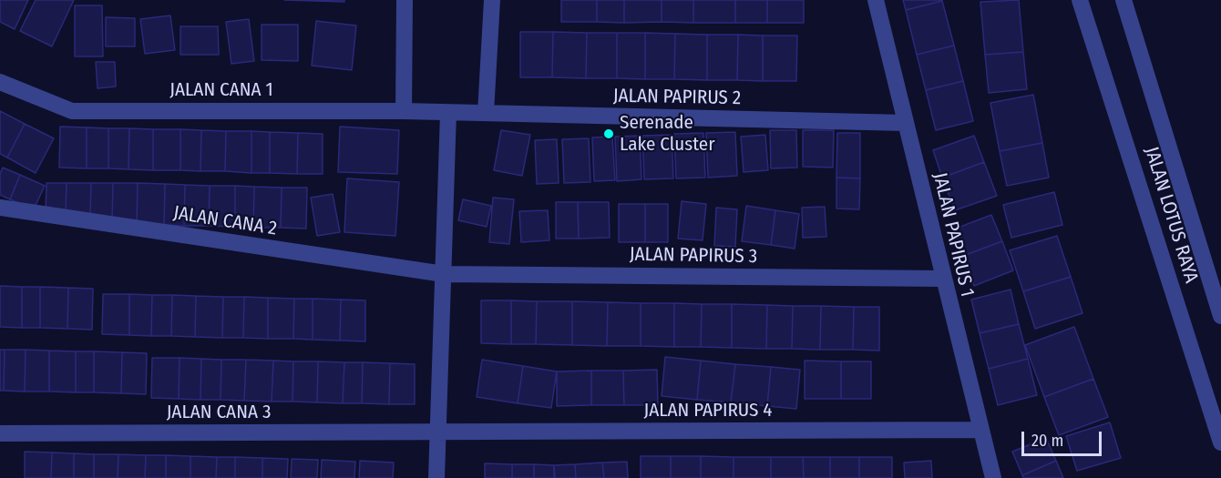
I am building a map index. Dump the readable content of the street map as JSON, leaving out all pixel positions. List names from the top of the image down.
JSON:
{
  "streets": {
    "street": [
      "JALAN CANA 1",
      "JALAN PAPIRUS 2",
      "JALAN LOTUS RAYA",
      "JALAN CANA 2",
      "JALAN PAPIRUS 1",
      "JALAN PAPIRUS 3",
      "JALAN PAPIRUS 4",
      "JALAN CANA 3"
    ]
  },
  "crossings": [
    ["JALAN CANA 1", "JALAN PAPIRUS 2"],
    ["JALAN PAPIRUS 2", "JALAN PAPIRUS 1"],
    ["JALAN CANA 2", "JALAN PAPIRUS 3"],
    ["JALAN PAPIRUS 1", "JALAN PAPIRUS 3"],
    ["JALAN PAPIRUS 1", "JALAN PAPIRUS 4"],
    ["JALAN PAPIRUS 4", "JALAN CANA 3"]
  ],
  "places": ["Serenade Lake Cluster"],
  "scale_bar": "20 m"
}
